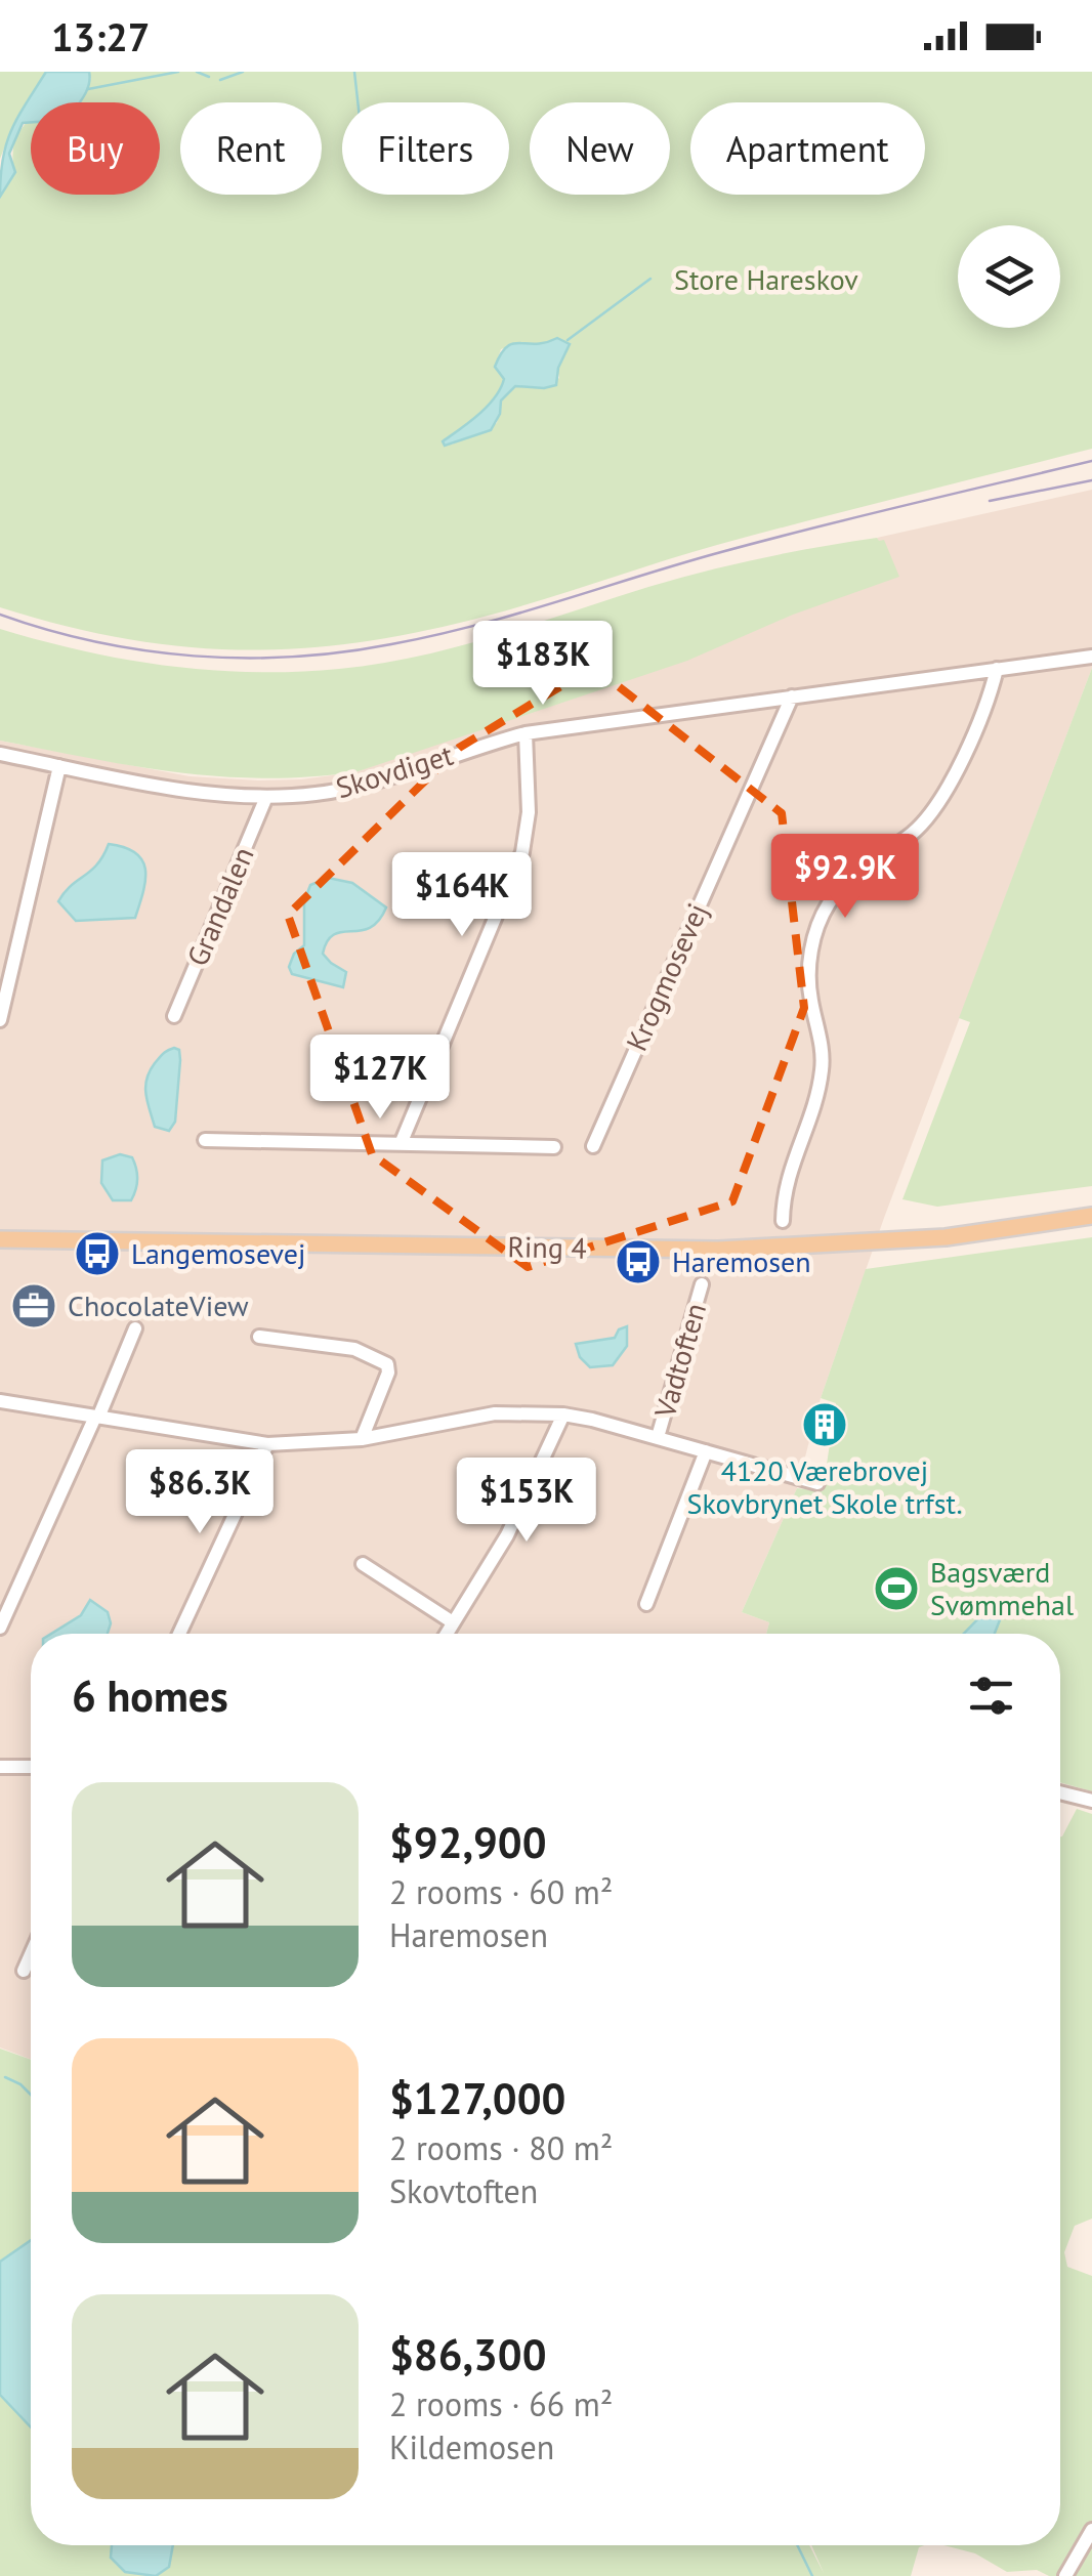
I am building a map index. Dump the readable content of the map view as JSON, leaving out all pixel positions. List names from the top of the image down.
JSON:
{
  "streets": {
    "main road": ["Ring 4"],
    "street": [
      "Skovdiget",
      "Grandalen",
      "Krogmosevej",
      "Vadtoften"
    ]
  },
  "crossings": [
    ["Skovdiget", "Grandalen"],
    ["Skovdiget", "Krogmosevej"]
  ],
  "parks": ["Store Hareskov"],
  "places": {
    "bus stop": ["Langemosevej", "Haremosen"],
    "office": ["ChocolateView"],
    "building": ["4120 Værebrovej Skovbrynet Skole trfst."],
    "sports": ["Bagsværd Svømmehal"]
  },
  "page": {
    "status": "13:27",
    "chip": [
      "Buy",
      "Rent",
      "Filters",
      "New",
      "Apartment"
    ],
    "price": [
      "$183K",
      "$92.9K",
      "$164K",
      "$127K",
      "$86.3K",
      "$153K"
    ],
    "heading": "6 homes",
    "list": [
      {
        "name": "$92,900",
        "note": "2 rooms · 60 m² · Haremosen"
      },
      {
        "name": "$127,000",
        "note": "2 rooms · 80 m² · Skovtoften"
      },
      {
        "name": "$86,300",
        "note": "2 rooms · 66 m² · Kildemosen"
      }
    ]
  }
}
